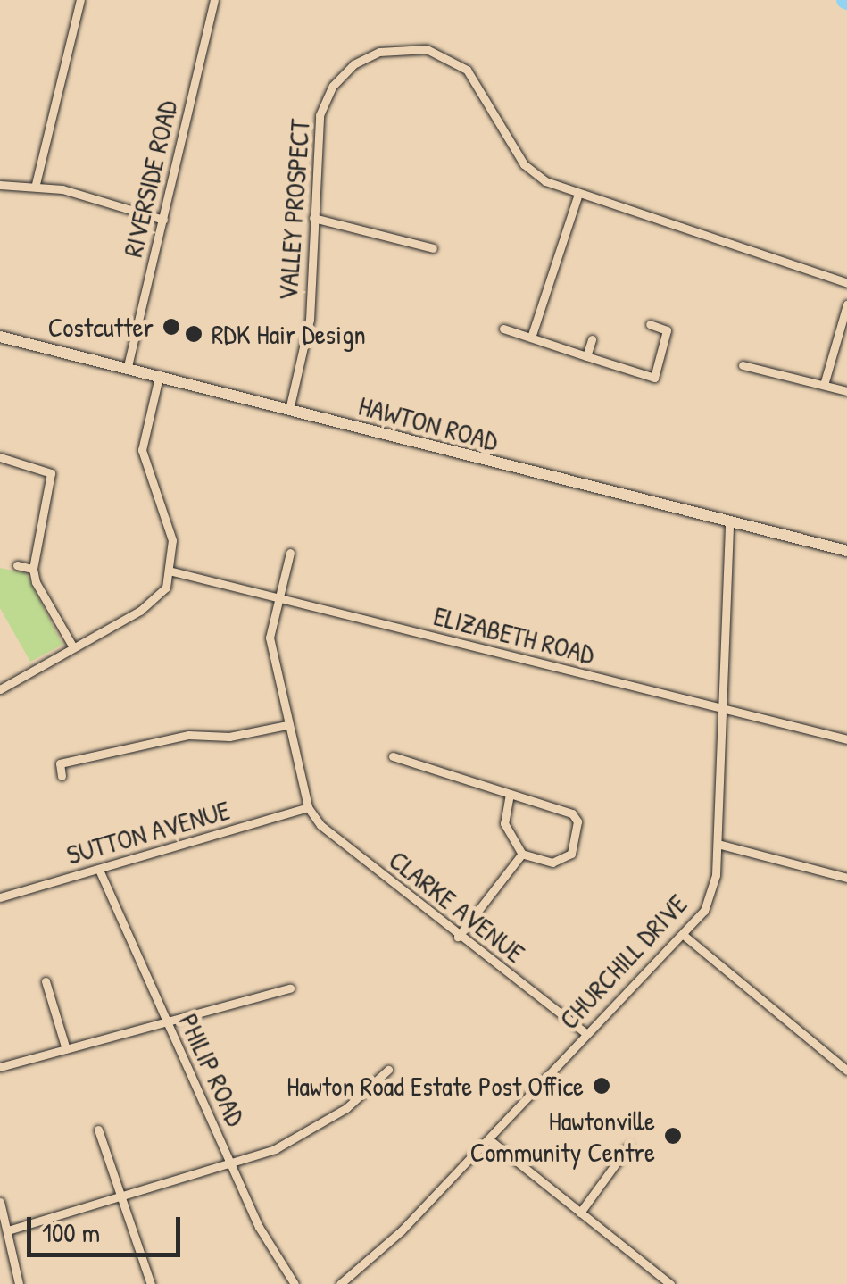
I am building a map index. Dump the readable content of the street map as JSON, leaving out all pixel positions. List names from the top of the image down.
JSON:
{
  "streets": {
    "street": [
      "RIVERSIDE ROAD",
      "VALLEY PROSPECT",
      "HAWTON ROAD",
      "ELIZABETH ROAD",
      "SUTTON AVENUE",
      "CLARKE AVENUE",
      "CHURCHILL DRIVE",
      "PHILIP ROAD"
    ]
  },
  "crossings": [
    ["RIVERSIDE ROAD", "HAWTON ROAD"],
    ["VALLEY PROSPECT", "HAWTON ROAD"],
    ["HAWTON ROAD", "CHURCHILL DRIVE"],
    ["ELIZABETH ROAD", "CHURCHILL DRIVE"],
    ["SUTTON AVENUE", "CLARKE AVENUE"],
    ["SUTTON AVENUE", "PHILIP ROAD"],
    ["CLARKE AVENUE", "CHURCHILL DRIVE"]
  ],
  "places": [
    "Costcutter",
    "RDK Hair Design",
    "Hawton Road Estate Post Office",
    "Hawtonville Community Centre"
  ],
  "scale_bar": "100 m"
}
